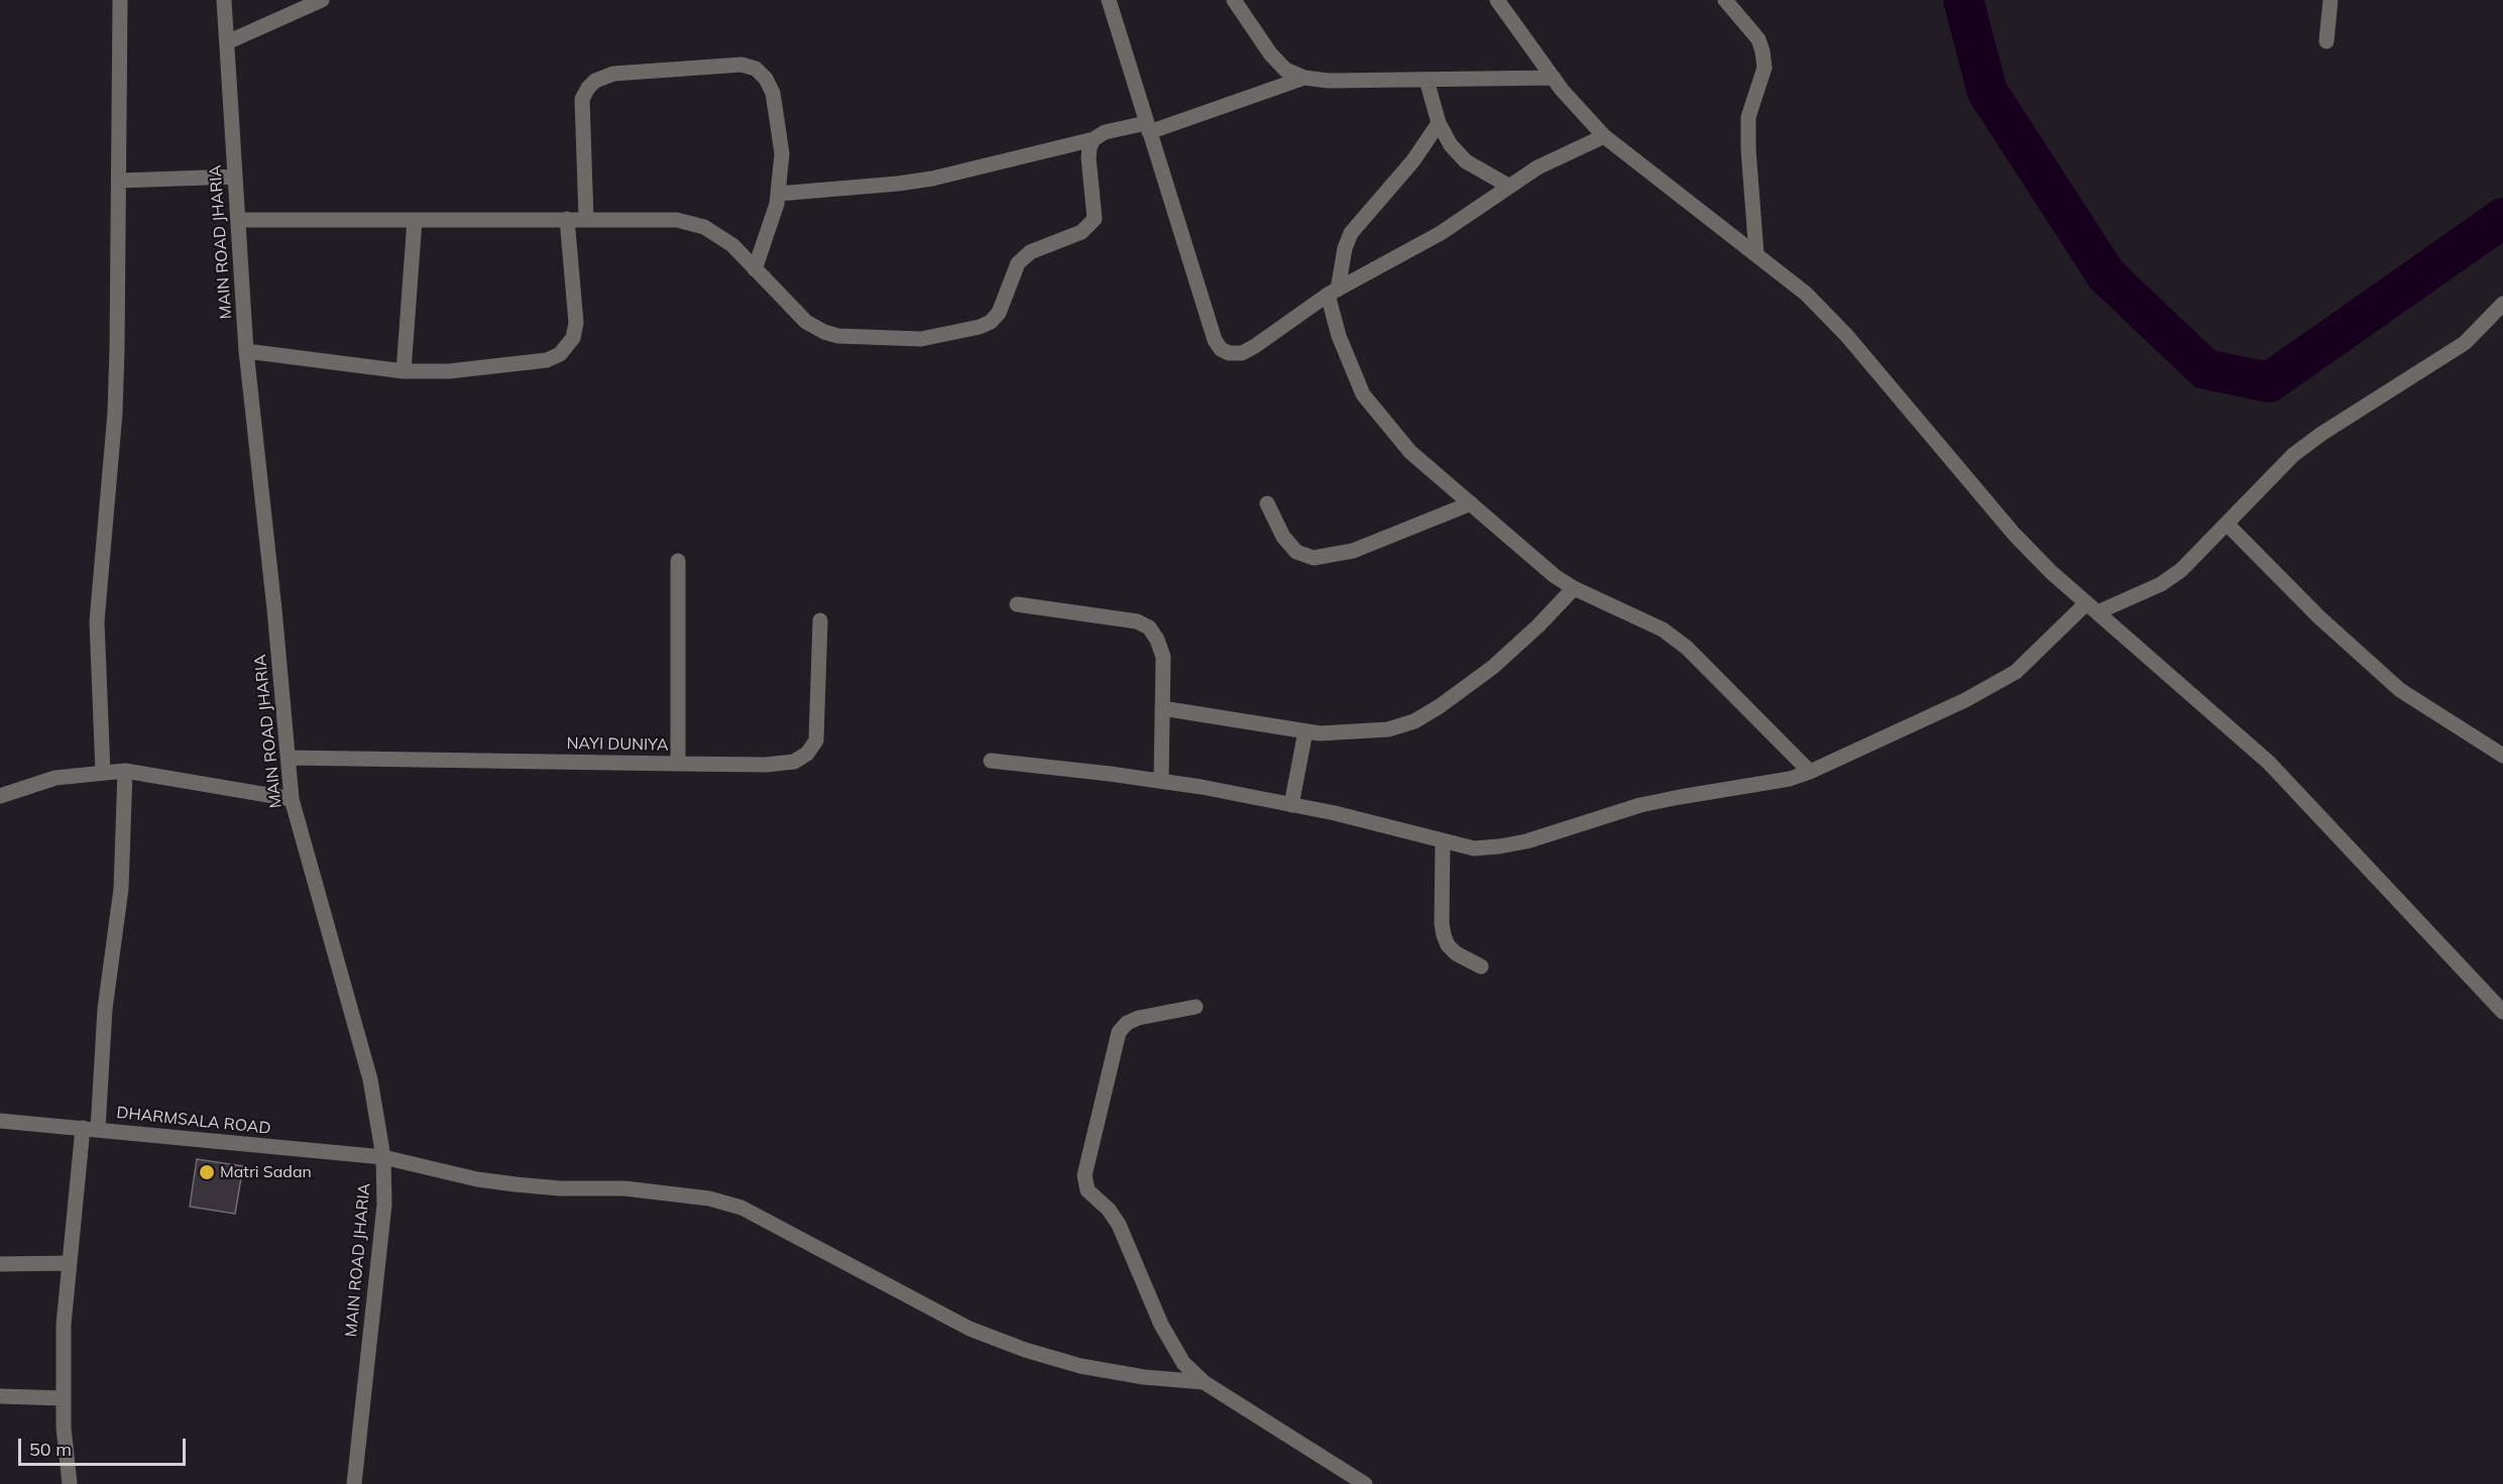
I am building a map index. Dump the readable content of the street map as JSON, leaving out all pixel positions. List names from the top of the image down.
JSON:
{
  "streets": {
    "street": ["MAIN ROAD JHARIA", "NAYI DUNIYA", "DHARMSALA ROAD"]
  },
  "crossings": [
    ["MAIN ROAD JHARIA", "NAYI DUNIYA"],
    ["MAIN ROAD JHARIA", "DHARMSALA ROAD"]
  ],
  "places": ["Matri Sadan"],
  "scale_bar": "50 m"
}
